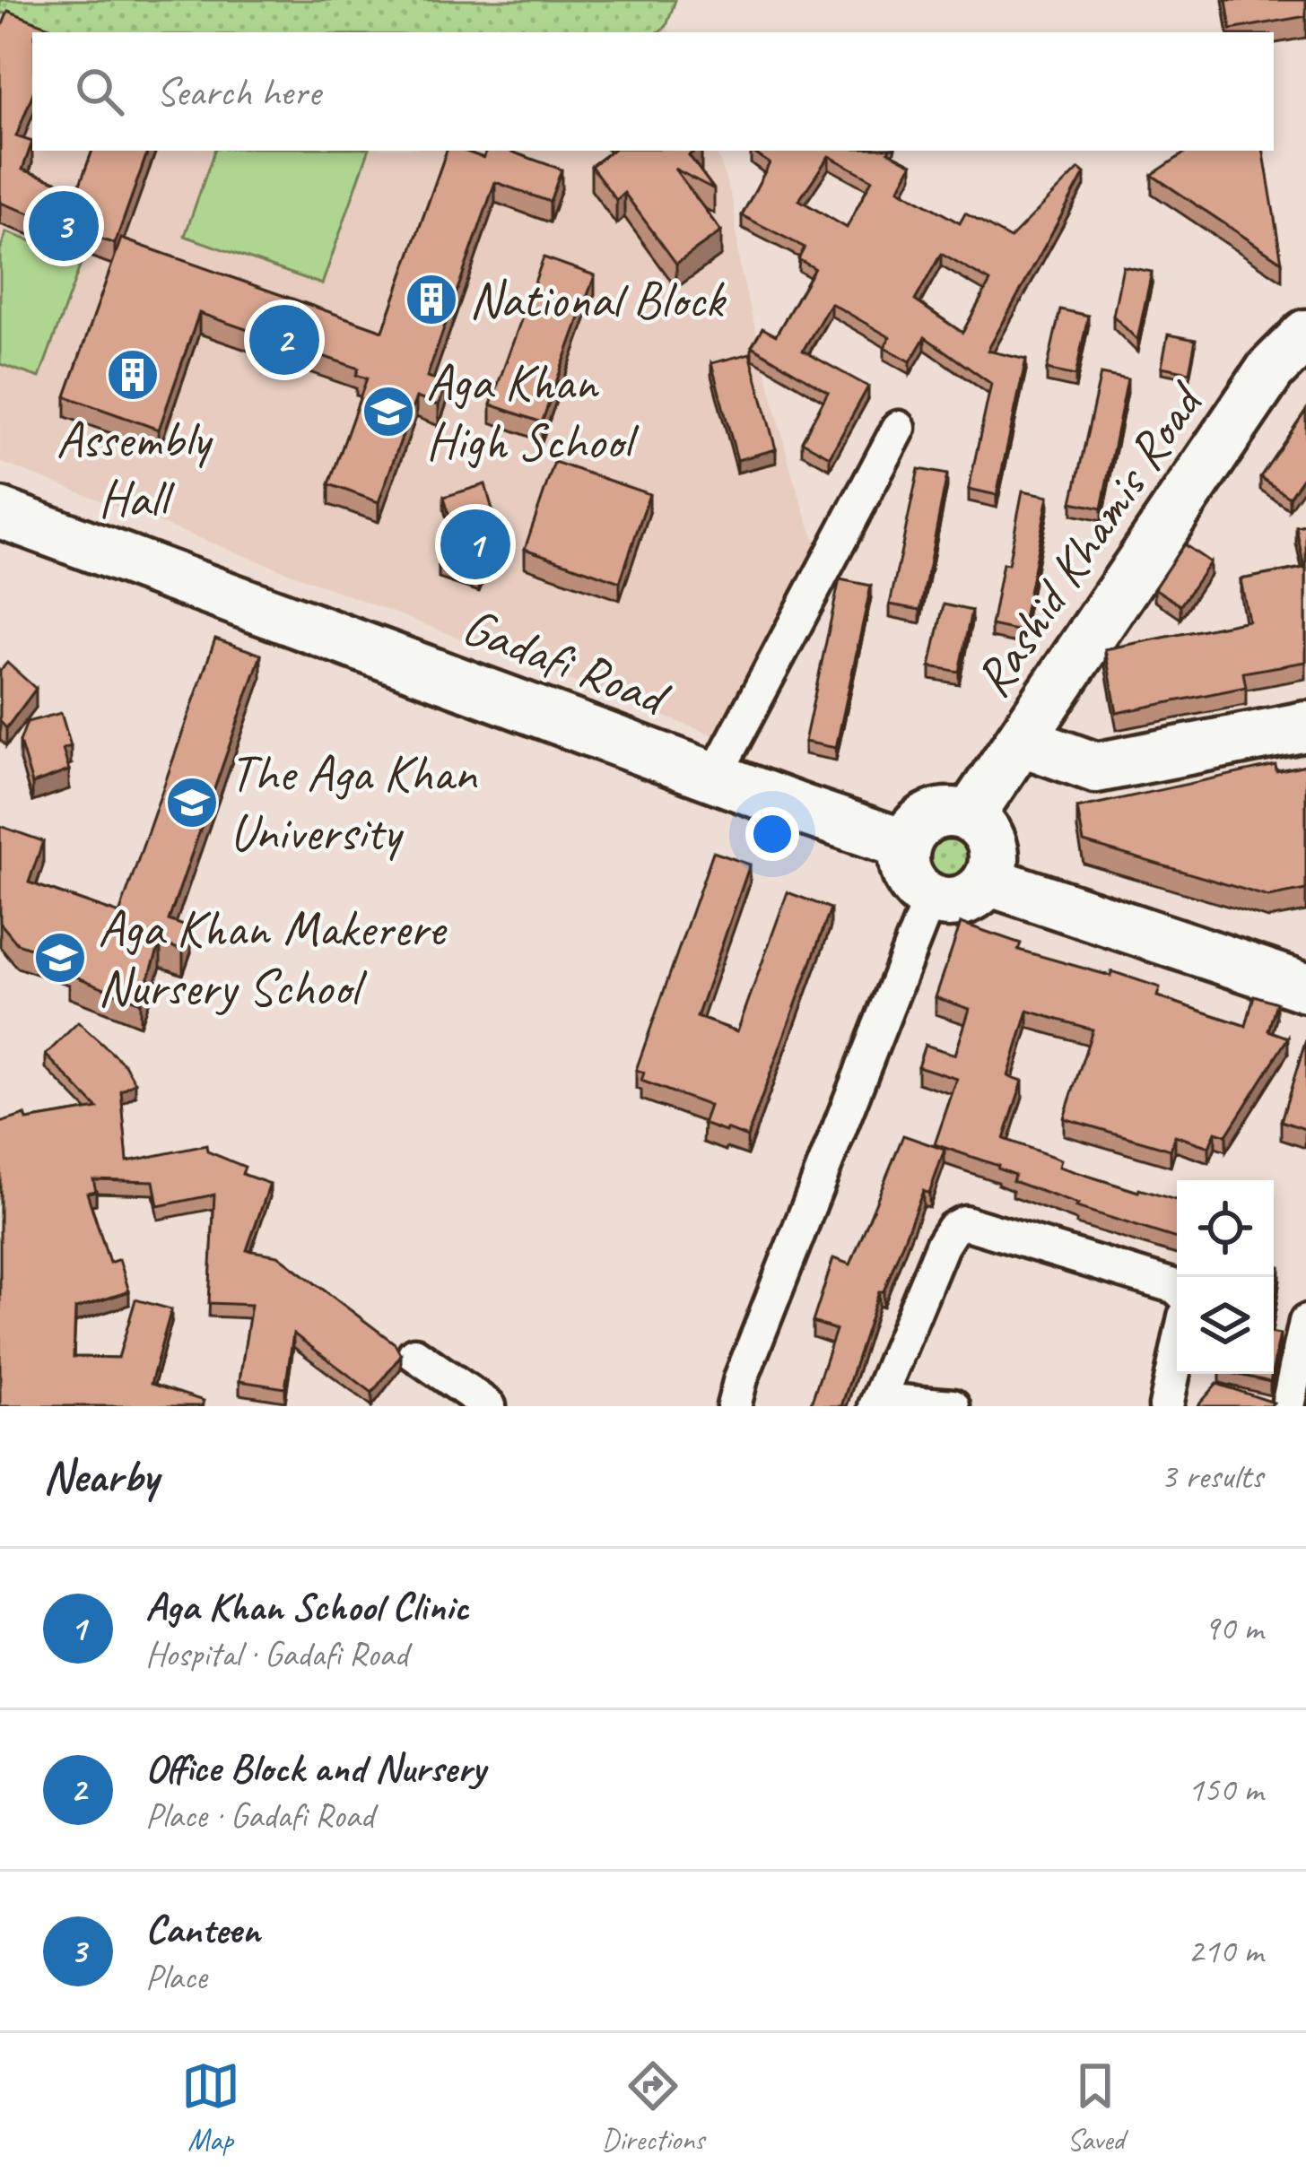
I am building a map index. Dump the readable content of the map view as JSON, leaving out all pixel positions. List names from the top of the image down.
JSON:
{
  "streets": {
    "street": ["Rashid Khamis Road", "Gadafi Road"]
  },
  "crossings": [
    ["Rashid Khamis Road", "Gadafi Road"]
  ],
  "places": {
    "building": ["National Block", "Assembly Hall"],
    "school or university": ["Aga Khan High School", "The Aga Khan University", "Aga Khan Makerere Nursery School"]
  },
  "page": {
    "search": "Search here",
    "pins": ["3", "2", "1"],
    "heading": ["Nearby", "3 results"],
    "list": [
      {
        "mark": "1",
        "name": "Aga Khan School Clinic",
        "note": "Hospital · Gadafi Road",
        "value": "90 m"
      },
      {
        "mark": "2",
        "name": "Office Block and Nursery",
        "note": "Place · Gadafi Road",
        "value": "150 m"
      },
      {
        "mark": "3",
        "name": "Canteen",
        "note": "Place",
        "value": "210 m"
      }
    ],
    "nav": ["Map", "Directions", "Saved"]
  }
}
